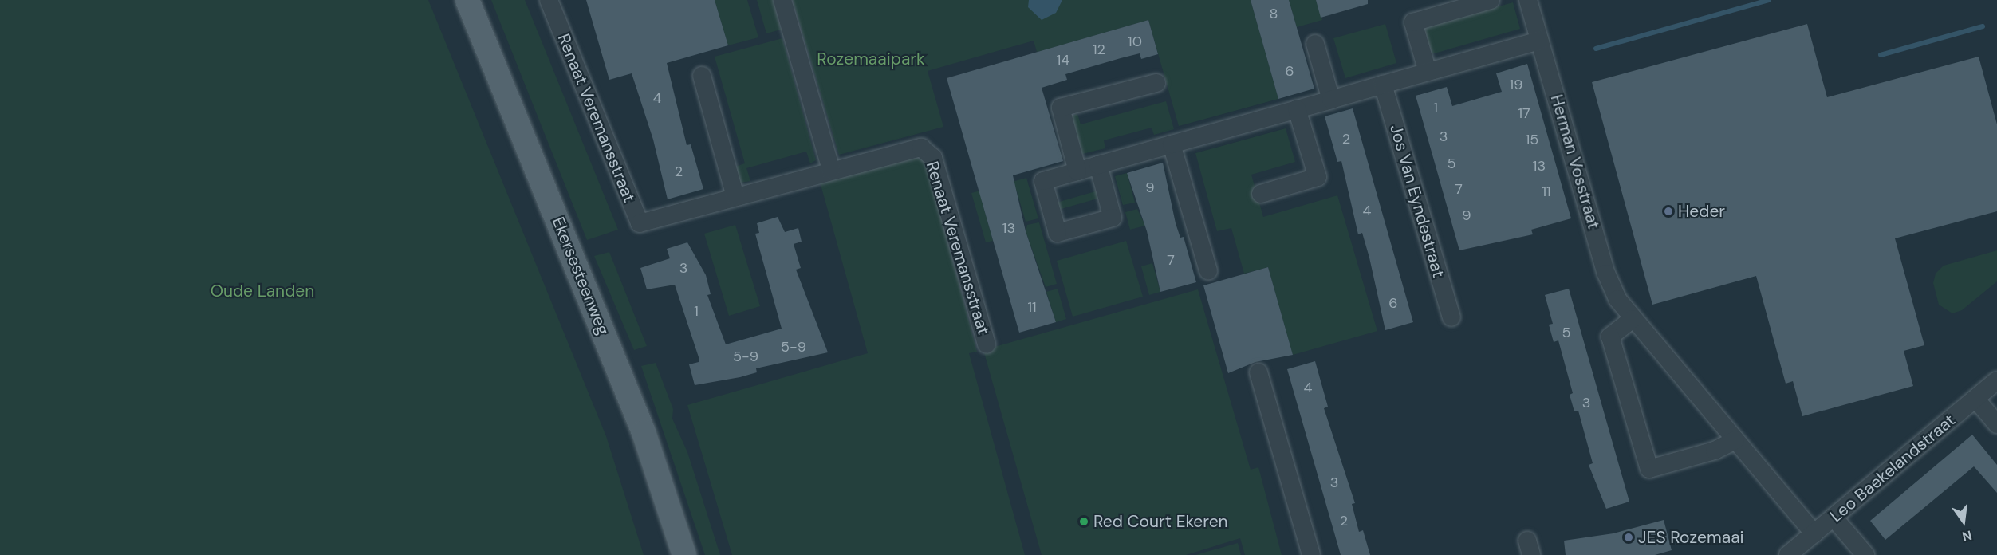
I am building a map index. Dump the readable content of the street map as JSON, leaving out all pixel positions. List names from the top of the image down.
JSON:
{
  "streets": {
    "main road": ["Ekersesteenweg"],
    "street": [
      "Renaat Veremansstraat",
      "Herman Vosstraat",
      "Jos Van Eyndestraat",
      "Leo Baekelandstraat"
    ]
  },
  "crossings": [
    ["Herman Vosstraat", "Leo Baekelandstraat"]
  ],
  "parks": ["Rozemaaipark", "Oude Landen"],
  "places": ["Heder", "Red Court Ekeren", "JES Rozemaai"],
  "house_numbers": [
    "8",
    "10",
    "12",
    "14",
    "6",
    "19",
    "4",
    "1",
    "17",
    "3",
    "2",
    "15",
    "5",
    "13",
    "2",
    "9",
    "7",
    "11",
    "4",
    "9",
    "13",
    "7",
    "3",
    "6",
    "11",
    "1",
    "5",
    "5-9",
    "5-9",
    "4",
    "3",
    "3",
    "2"
  ],
  "north": "bottom"
}
